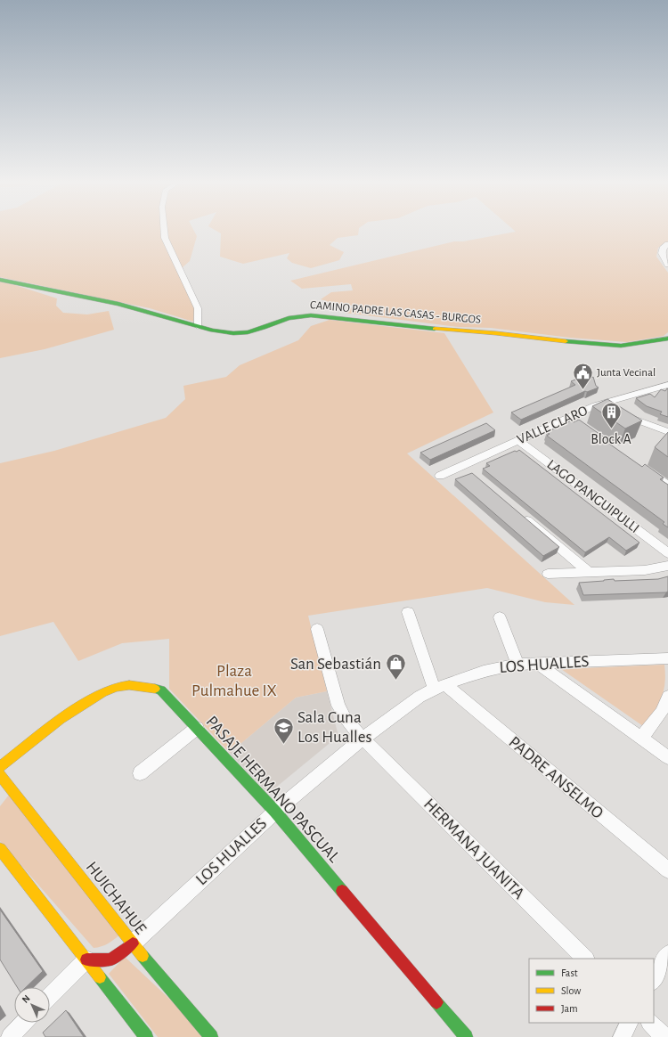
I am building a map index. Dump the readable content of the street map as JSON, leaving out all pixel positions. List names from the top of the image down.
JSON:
{
  "streets": {
    "street": [
      "CAMINO PADRE LAS CASAS - BURGOS",
      "VALLE CLARO",
      "LAGO PANGUIPULLI",
      "LOS HUALLES",
      "PADRE ANSELMO",
      "PASAJE HERMANO PASCUAL",
      "HERMANA JUANITA",
      "HUICHAHUE"
    ]
  },
  "crossings": [
    ["VALLE CLARO", "LAGO PANGUIPULLI"],
    ["LOS HUALLES", "PADRE ANSELMO"],
    ["LOS HUALLES", "PASAJE HERMANO PASCUAL"],
    ["LOS HUALLES", "HERMANA JUANITA"],
    ["LOS HUALLES", "HUICHAHUE"]
  ],
  "parks": ["Plaza Pulmahue IX"],
  "places": {
    "public building": ["Junta Vecinal"],
    "building": ["Block A"],
    "shop": ["San Sebastián"],
    "school or university": ["Sala Cuna Los Hualles"]
  },
  "legend": ["Fast", "Slow", "Jam"],
  "north": "top left"
}
